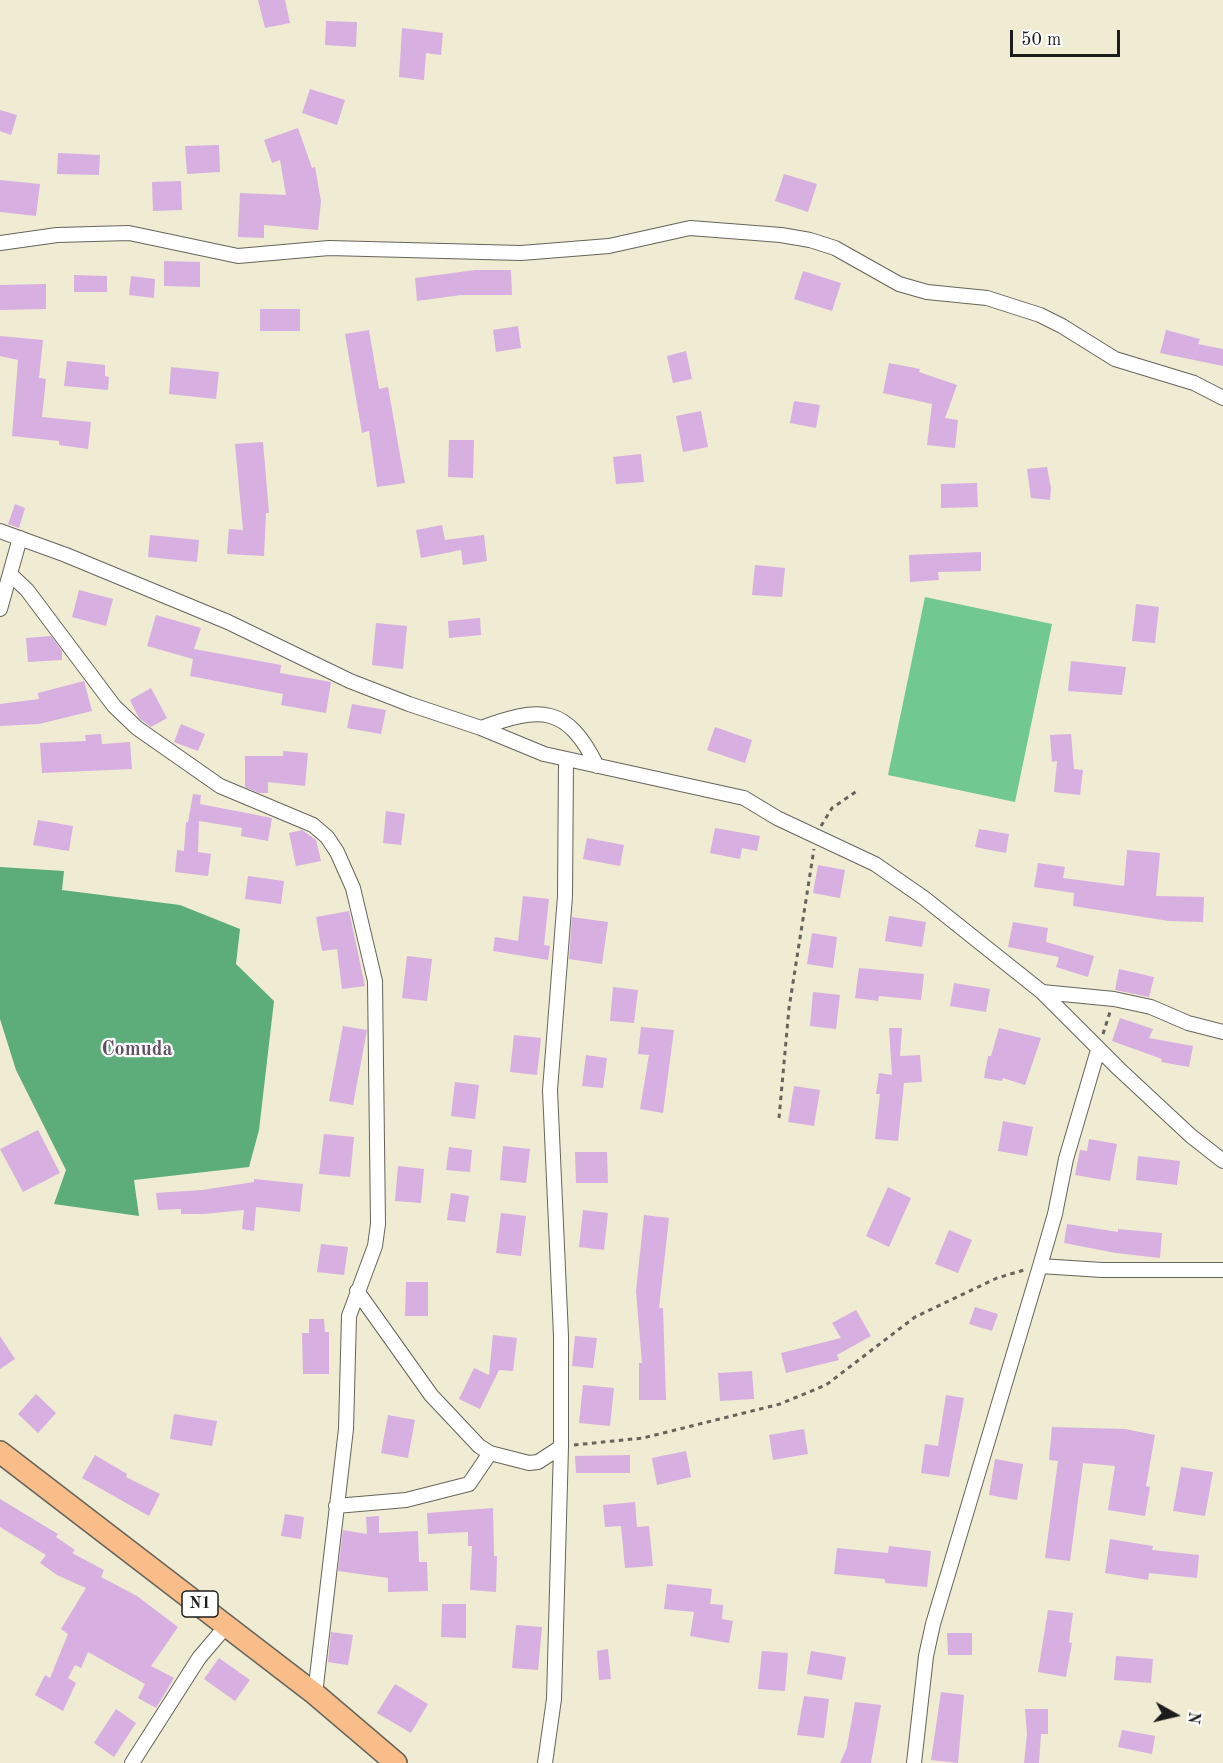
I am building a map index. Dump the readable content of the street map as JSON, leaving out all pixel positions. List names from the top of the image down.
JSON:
{
  "streets": {
    "main road": ["N1"]
  },
  "districts": ["Comuda"],
  "scale_bar": "50 m",
  "north": "right"
}
